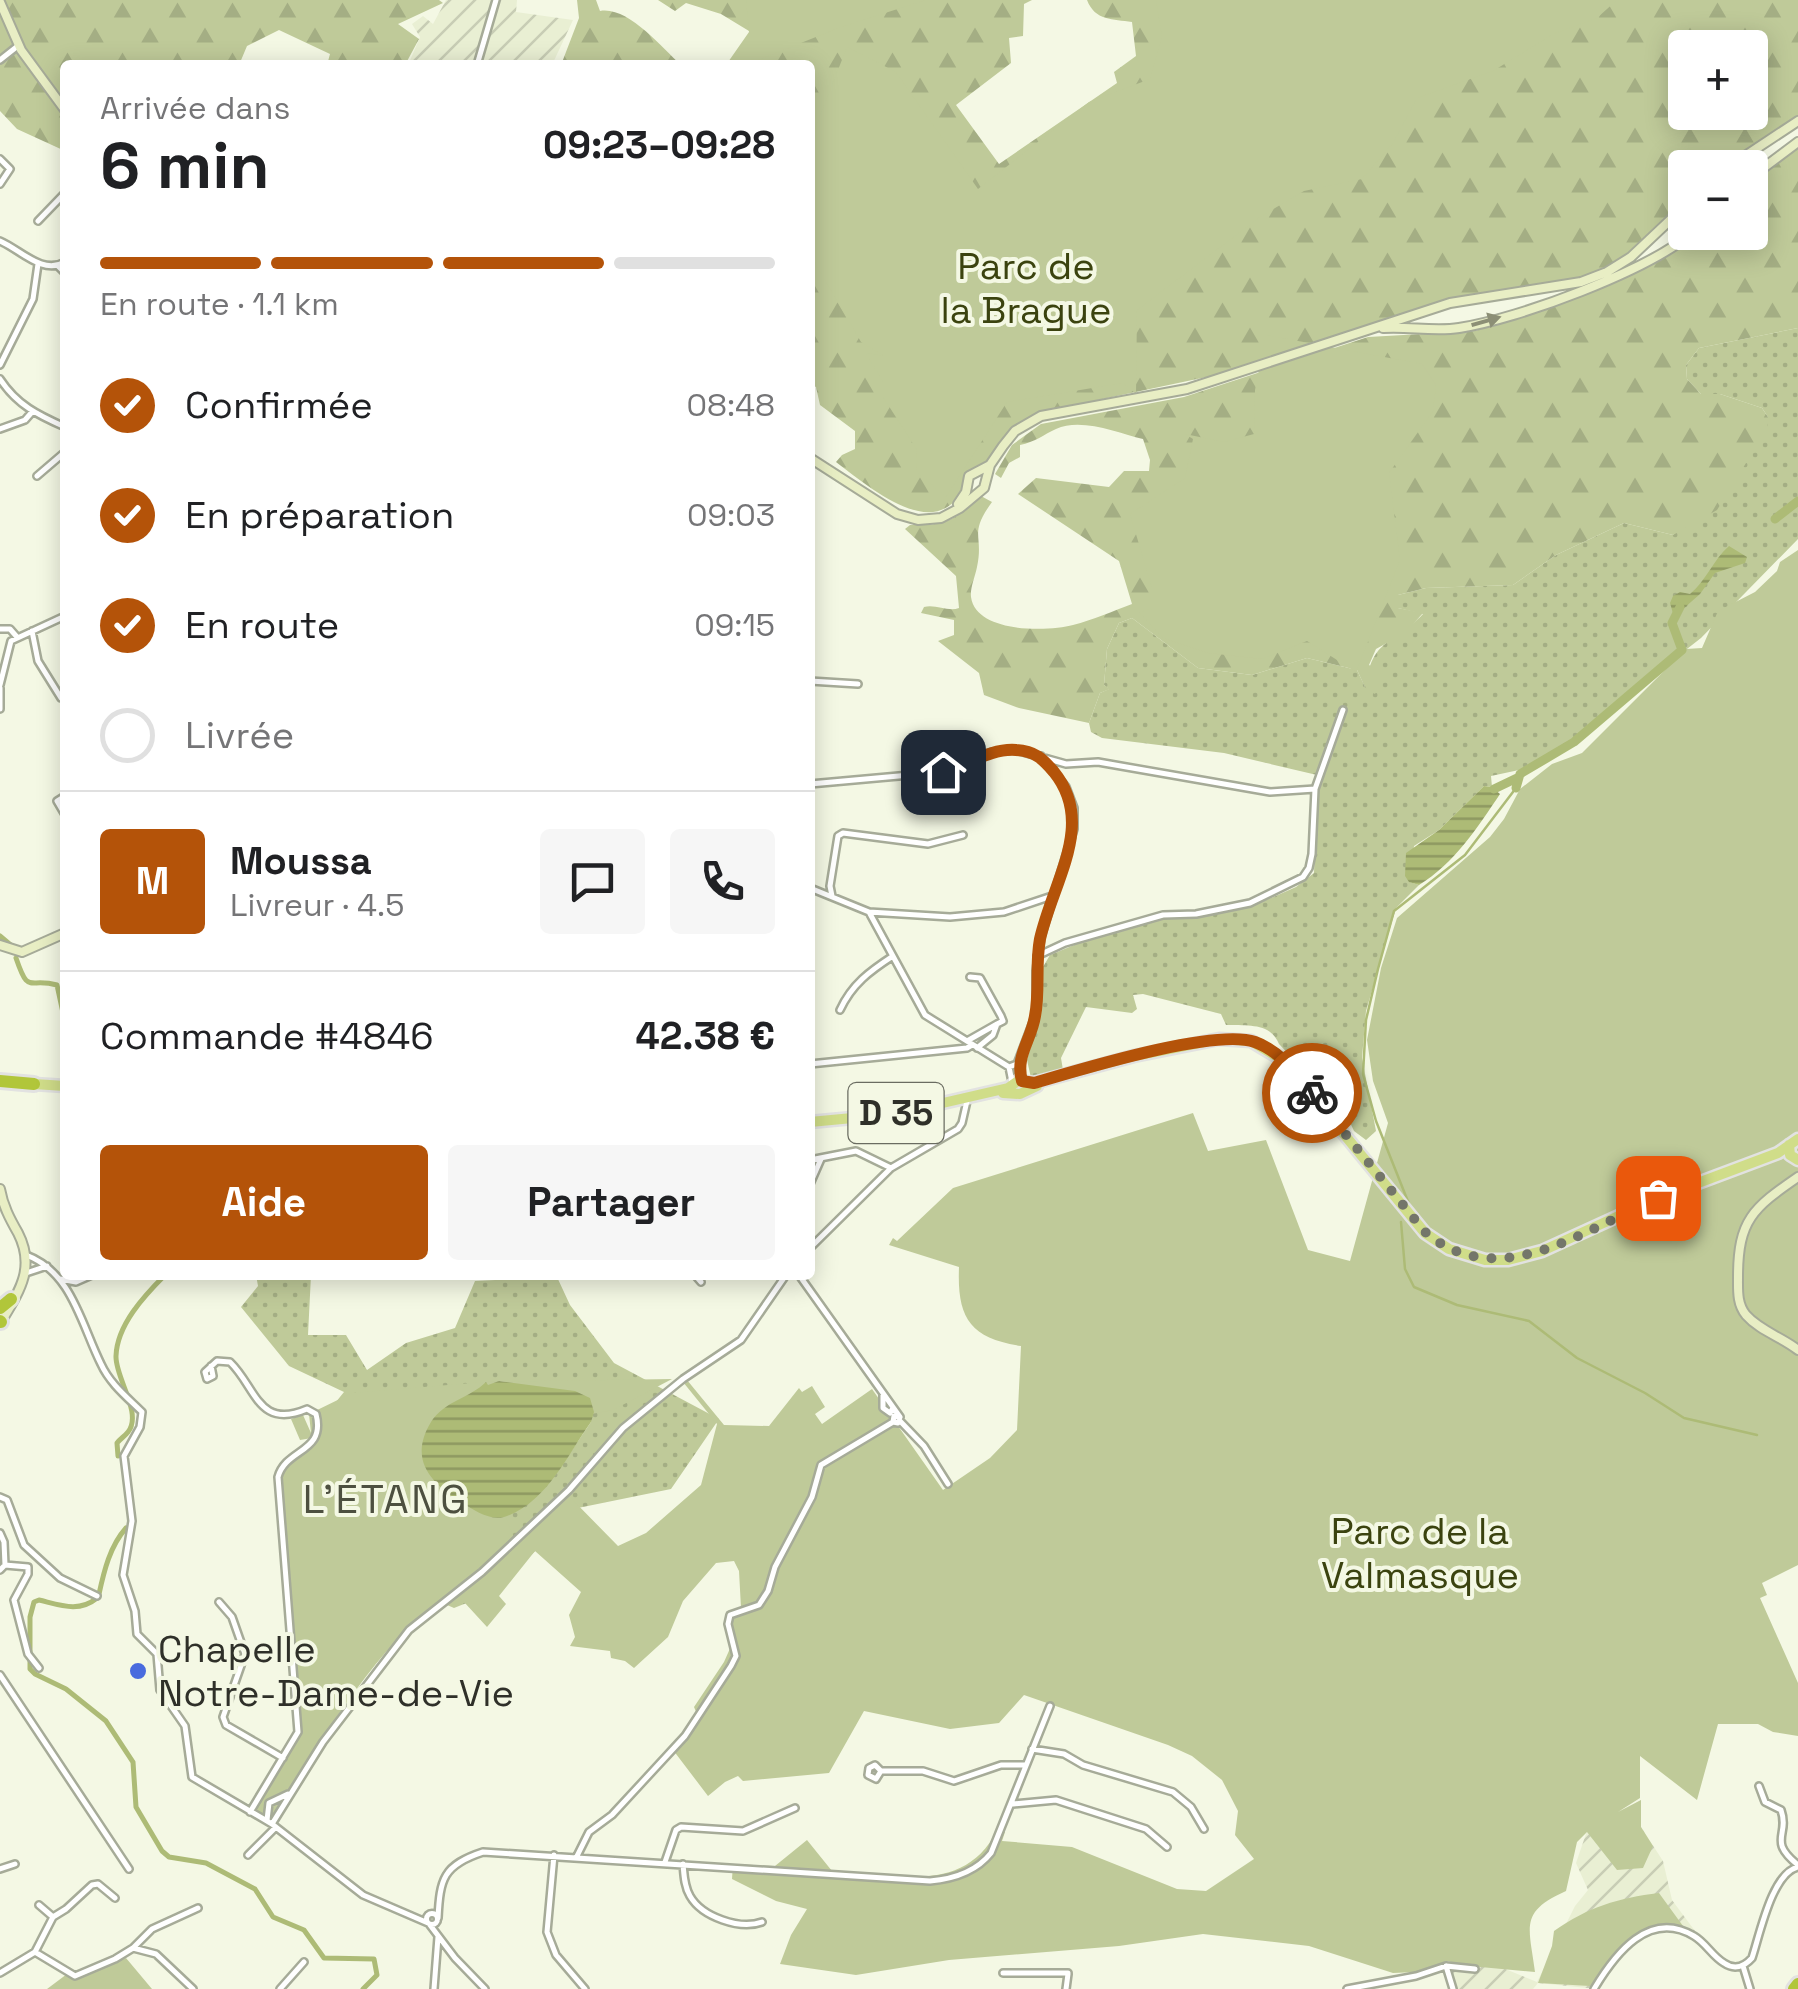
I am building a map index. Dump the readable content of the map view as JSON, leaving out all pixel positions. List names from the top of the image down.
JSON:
{
  "streets": {
    "main road": ["D 35"]
  },
  "districts": ["L'ÉTANG"],
  "parks": ["Parc de la Brague", "Parc de la Valmasque"],
  "places": ["Chapelle Notre-Dame-de-Vie"],
  "page": {
    "map_buttons": ["+", "−"],
    "heading": ["6 min", "Arrivée dans", "09:23–09:28"],
    "panel": [
      "Moussa",
      "Livreur · 4.5",
      "Commande #4846",
      "42.38 €"
    ],
    "bar": "En route · 1.1 km",
    "list": [
      ["Confirmée", "08:48"],
      ["En préparation", "09:03"],
      ["En route", "09:15"],
      "Livrée"
    ],
    "round": "M",
    "buttons": ["Aide", "Partager"]
  }
}
